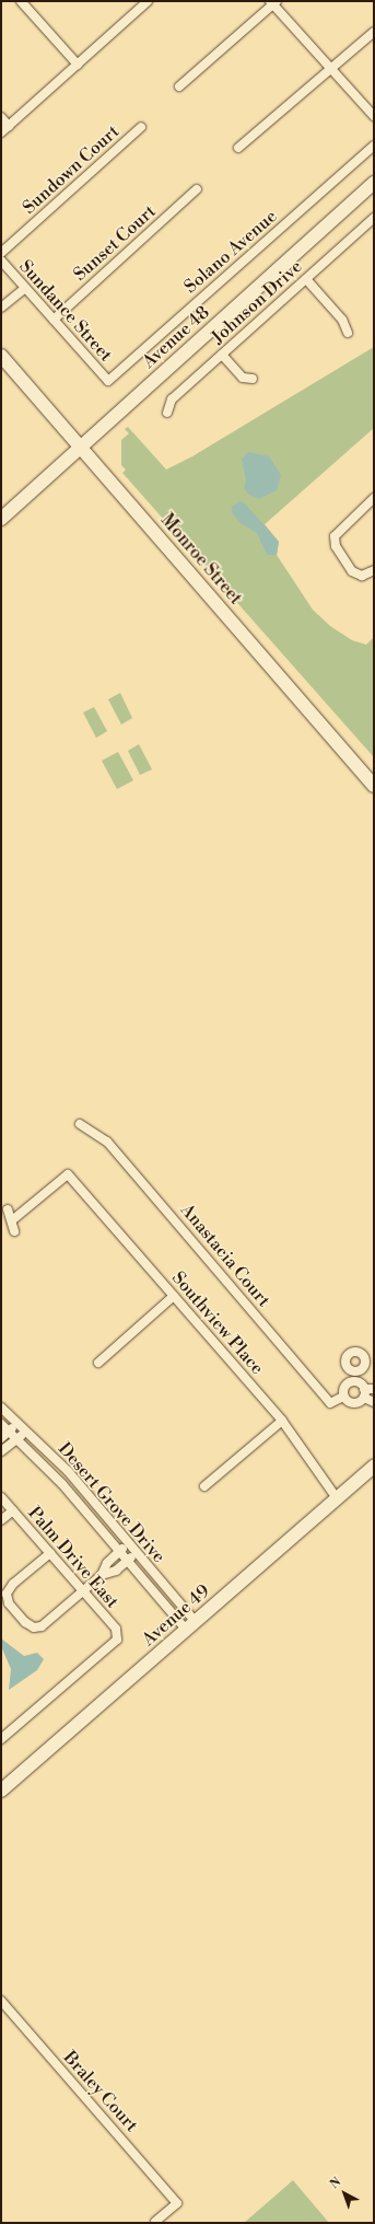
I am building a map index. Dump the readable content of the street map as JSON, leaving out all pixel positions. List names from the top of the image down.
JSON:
{
  "streets": {
    "main road": ["Avenue 48", "Monroe Street", "Avenue 49"],
    "street": [
      "Sundown Court",
      "Sunset Court",
      "Solano Avenue",
      "Johnson Drive",
      "Sundance Street",
      "Anastacia Court",
      "Southview Place",
      "Desert Grove Drive",
      "Palm Drive East",
      "Braley Court"
    ]
  },
  "crossings": [
    ["Sunset Court", "Sundance Street"],
    ["Solano Avenue", "Sundance Street"],
    ["Avenue 48", "Monroe Street"],
    ["Southview Place", "Avenue 49"],
    ["Desert Grove Drive", "Avenue 49"]
  ],
  "north": "top left"
}
